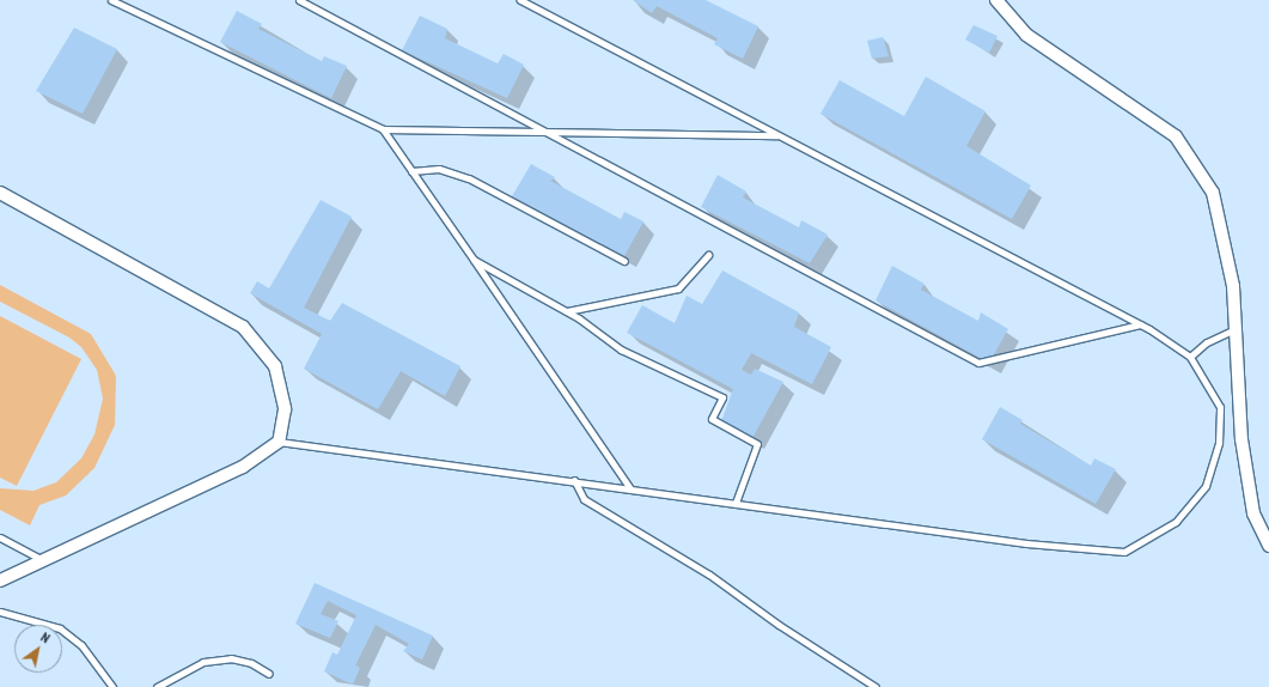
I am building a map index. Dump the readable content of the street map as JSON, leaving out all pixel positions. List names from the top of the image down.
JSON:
{
  "north": "top right"
}
